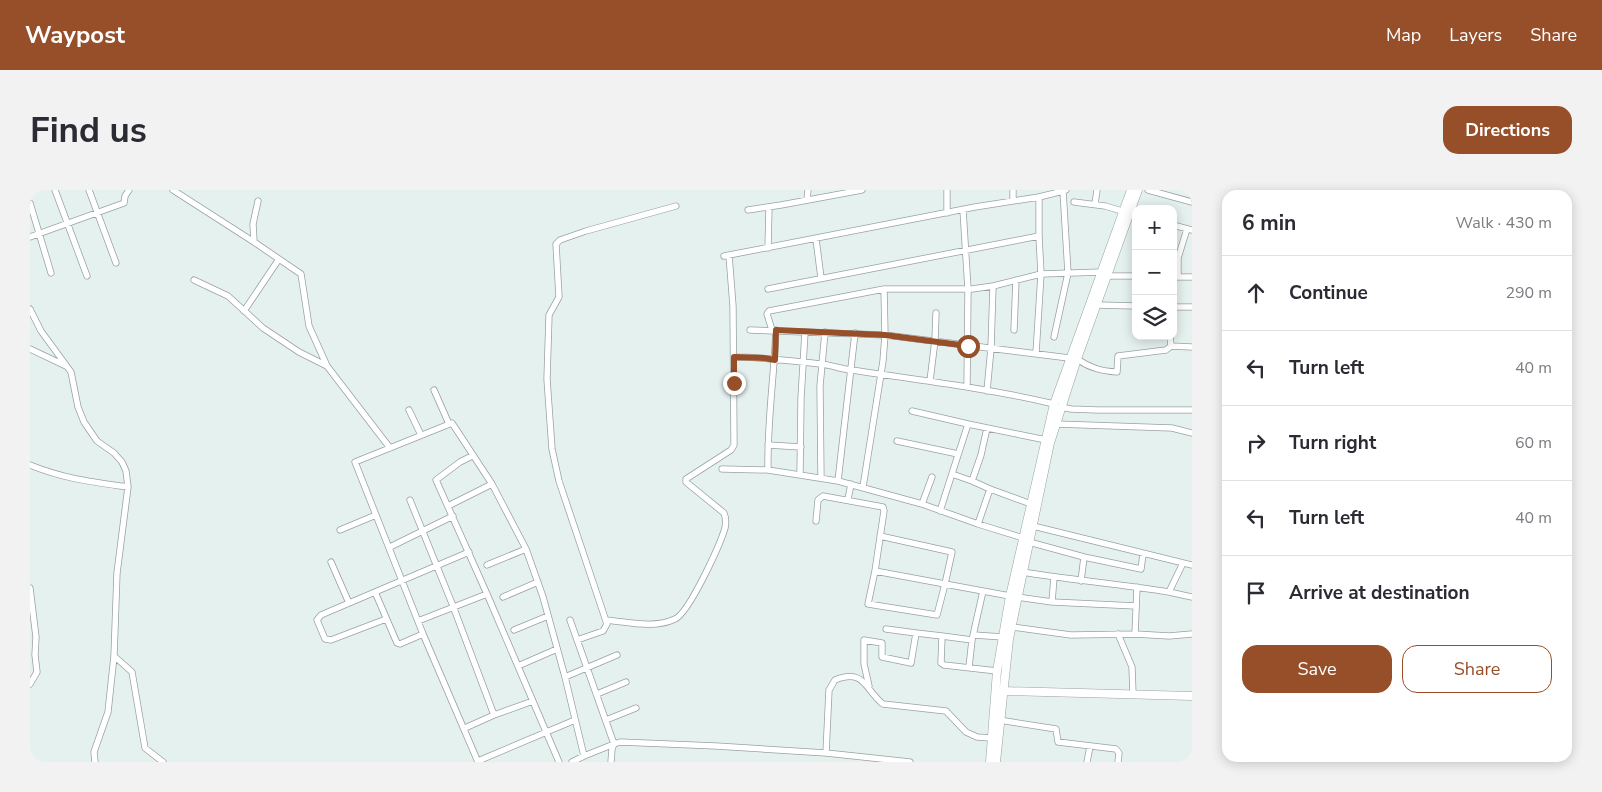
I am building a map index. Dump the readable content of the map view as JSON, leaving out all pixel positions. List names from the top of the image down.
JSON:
{
  "page": {
    "header": "Waypost",
    "nav": ["Map", "Layers", "Share"],
    "buttons": [
      "Directions",
      ["Save", "Share"]
    ],
    "title": "Find us",
    "heading": ["6 min", "Walk · 430 m"],
    "map_buttons": ["+", "−"],
    "list": [
      ["Continue", "290 m"],
      ["Turn left", "40 m"],
      ["Turn right", "60 m"],
      ["Turn left", "40 m"],
      "Arrive at destination"
    ]
  }
}
